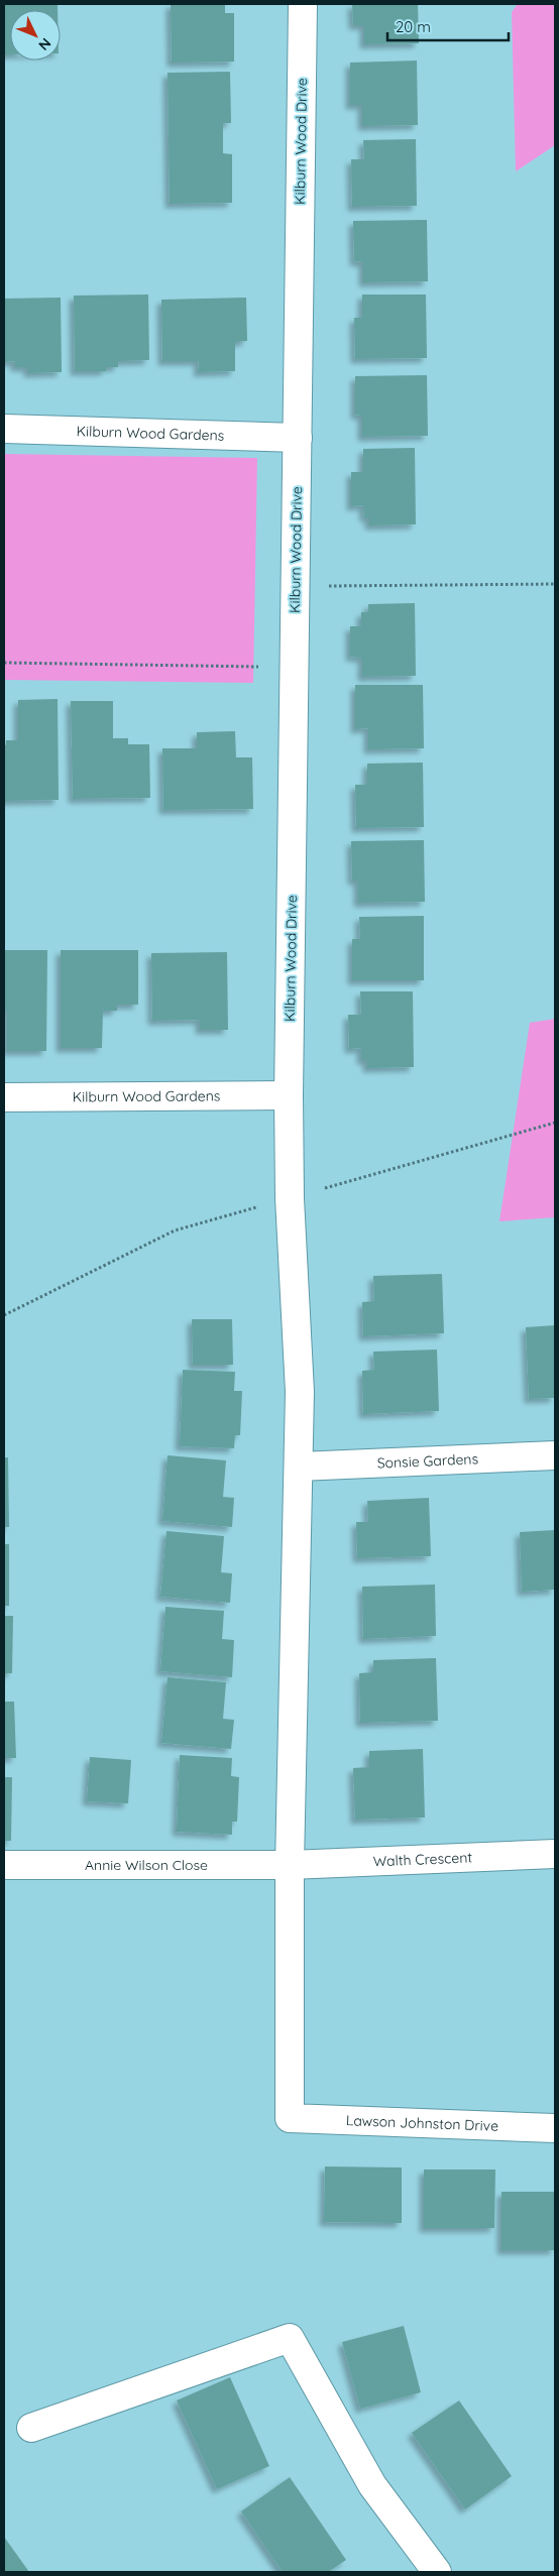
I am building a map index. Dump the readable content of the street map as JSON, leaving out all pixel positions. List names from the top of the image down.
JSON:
{
  "streets": {
    "street": [
      "Kilburn Wood Drive",
      "Kilburn Wood Gardens",
      "Sonsie Gardens",
      "Walth Crescent",
      "Annie Wilson Close",
      "Lawson Johnston Drive"
    ]
  },
  "crossings": [
    ["Kilburn Wood Drive", "Kilburn Wood Gardens"],
    ["Kilburn Wood Drive", "Sonsie Gardens"],
    ["Kilburn Wood Drive", "Walth Crescent"],
    ["Kilburn Wood Drive", "Annie Wilson Close"],
    ["Kilburn Wood Drive", "Lawson Johnston Drive"],
    ["Walth Crescent", "Annie Wilson Close"]
  ],
  "scale_bar": "20 m",
  "north": "bottom right"
}
